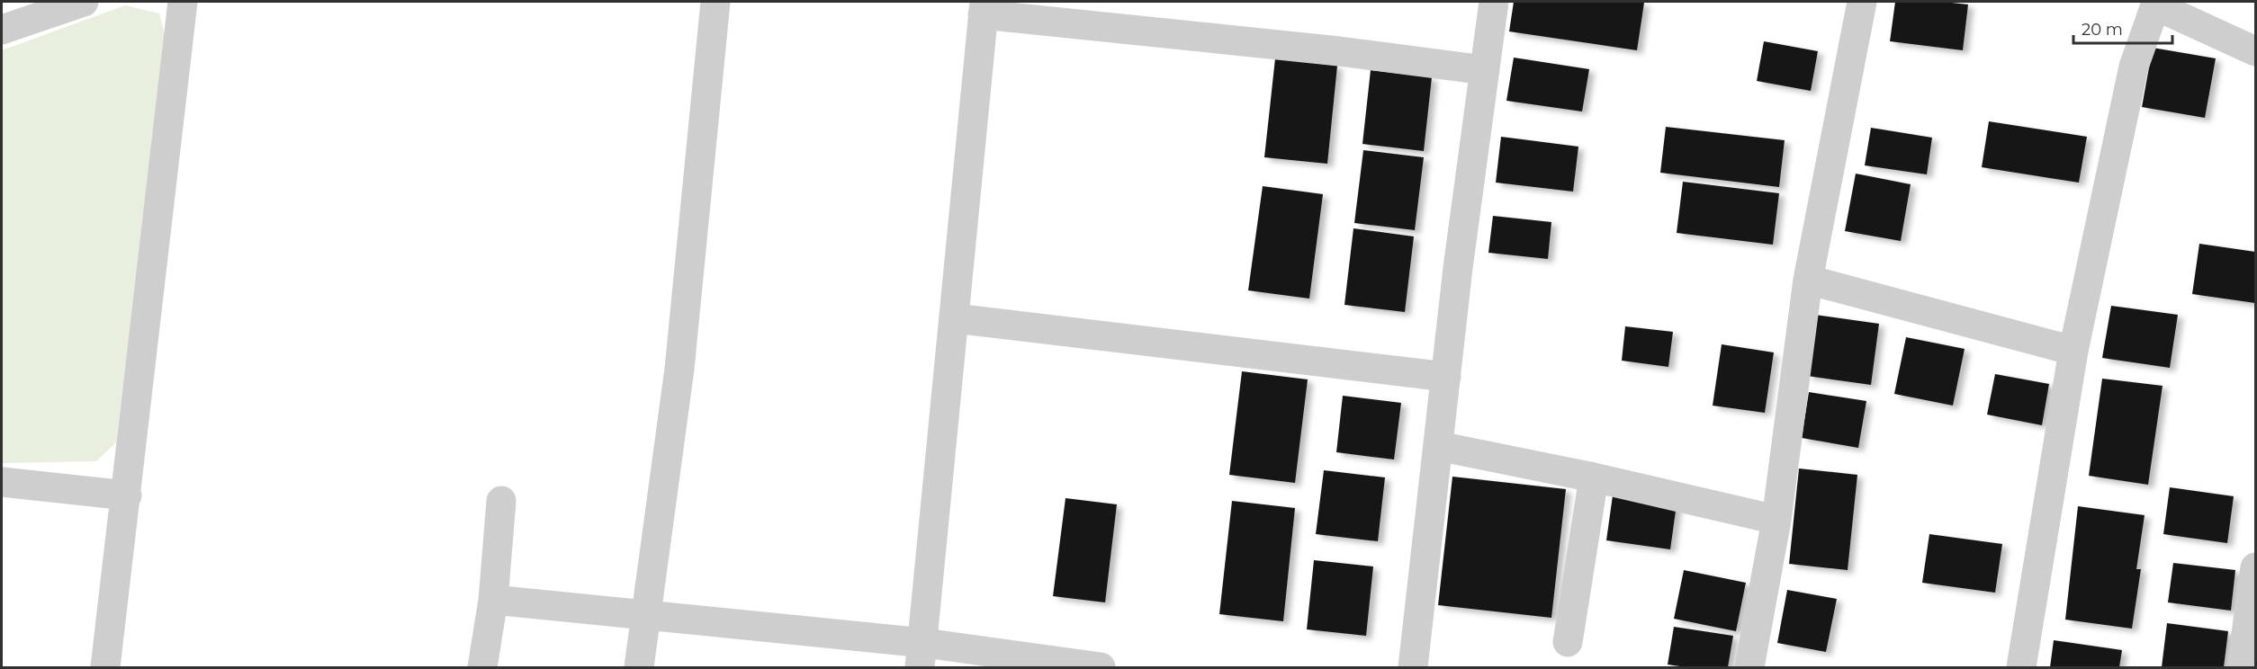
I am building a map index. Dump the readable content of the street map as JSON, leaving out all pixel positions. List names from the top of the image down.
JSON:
{
  "scale_bar": "20 m"
}
